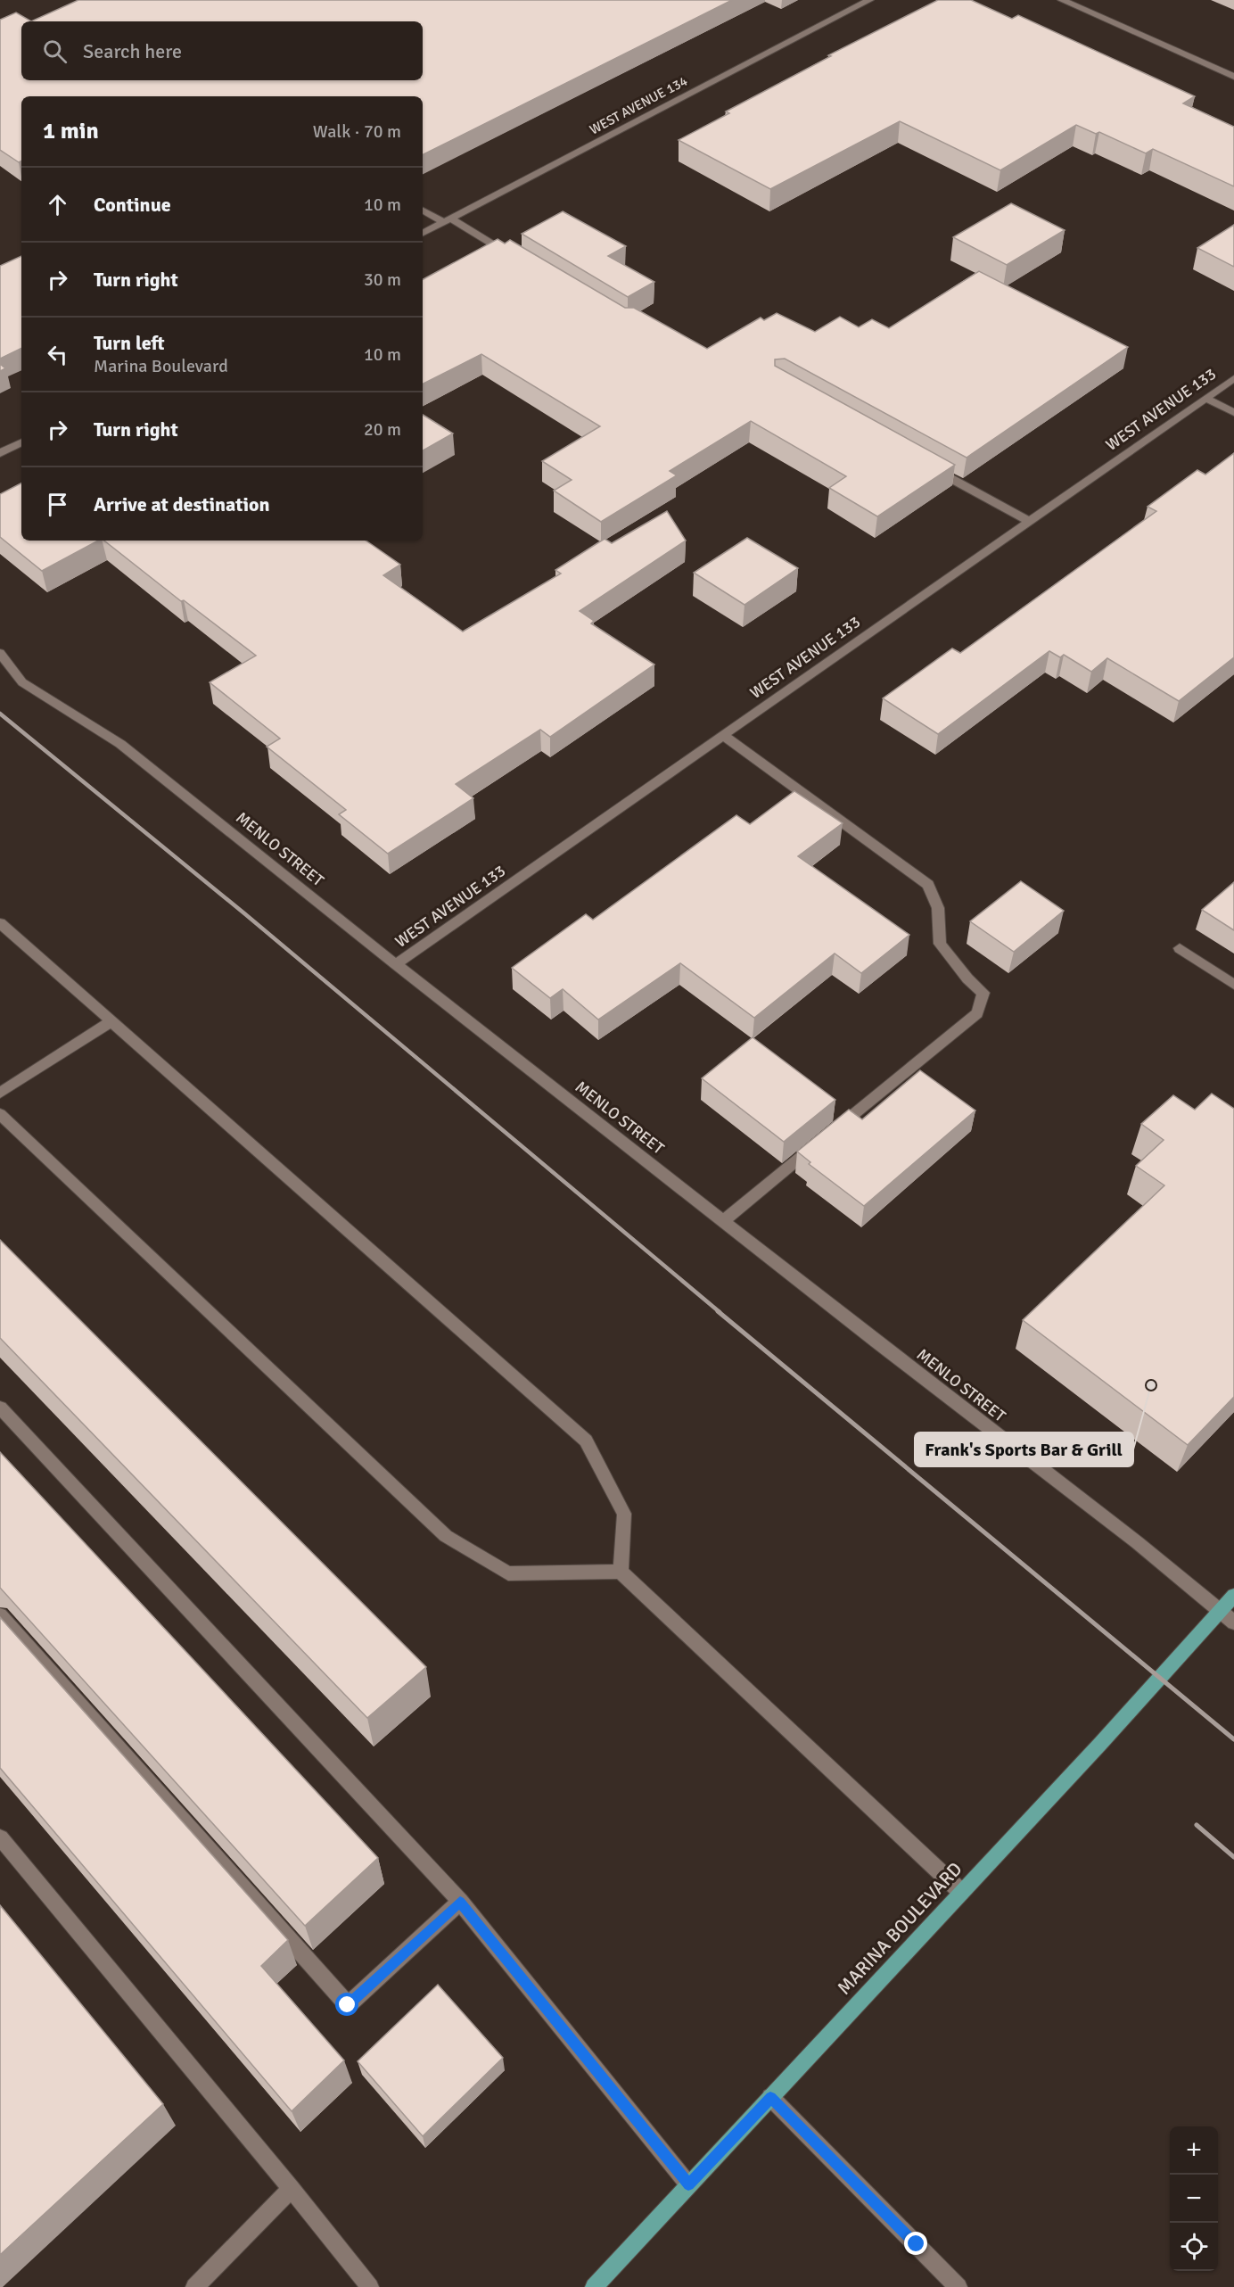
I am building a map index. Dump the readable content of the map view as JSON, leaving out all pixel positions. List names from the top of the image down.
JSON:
{
  "streets": {
    "main road": ["MARINA BOULEVARD"],
    "street": ["WEST AVENUE 134", "WEST AVENUE 133", "MENLO STREET"]
  },
  "crossings": [
    ["WEST AVENUE 133", "MENLO STREET"],
    ["MENLO STREET", "MARINA BOULEVARD"]
  ],
  "places": ["Frank's Sports Bar & Grill"],
  "page": {
    "search": "Search here",
    "heading": ["1 min", "Walk · 70 m"],
    "list": [
      ["Continue", "10 m"],
      ["Turn right", "30 m"],
      ["Turn left", "Marina Boulevard", "10 m"],
      ["Turn right", "20 m"],
      "Arrive at destination"
    ],
    "map_buttons": ["+", "−"]
  }
}
